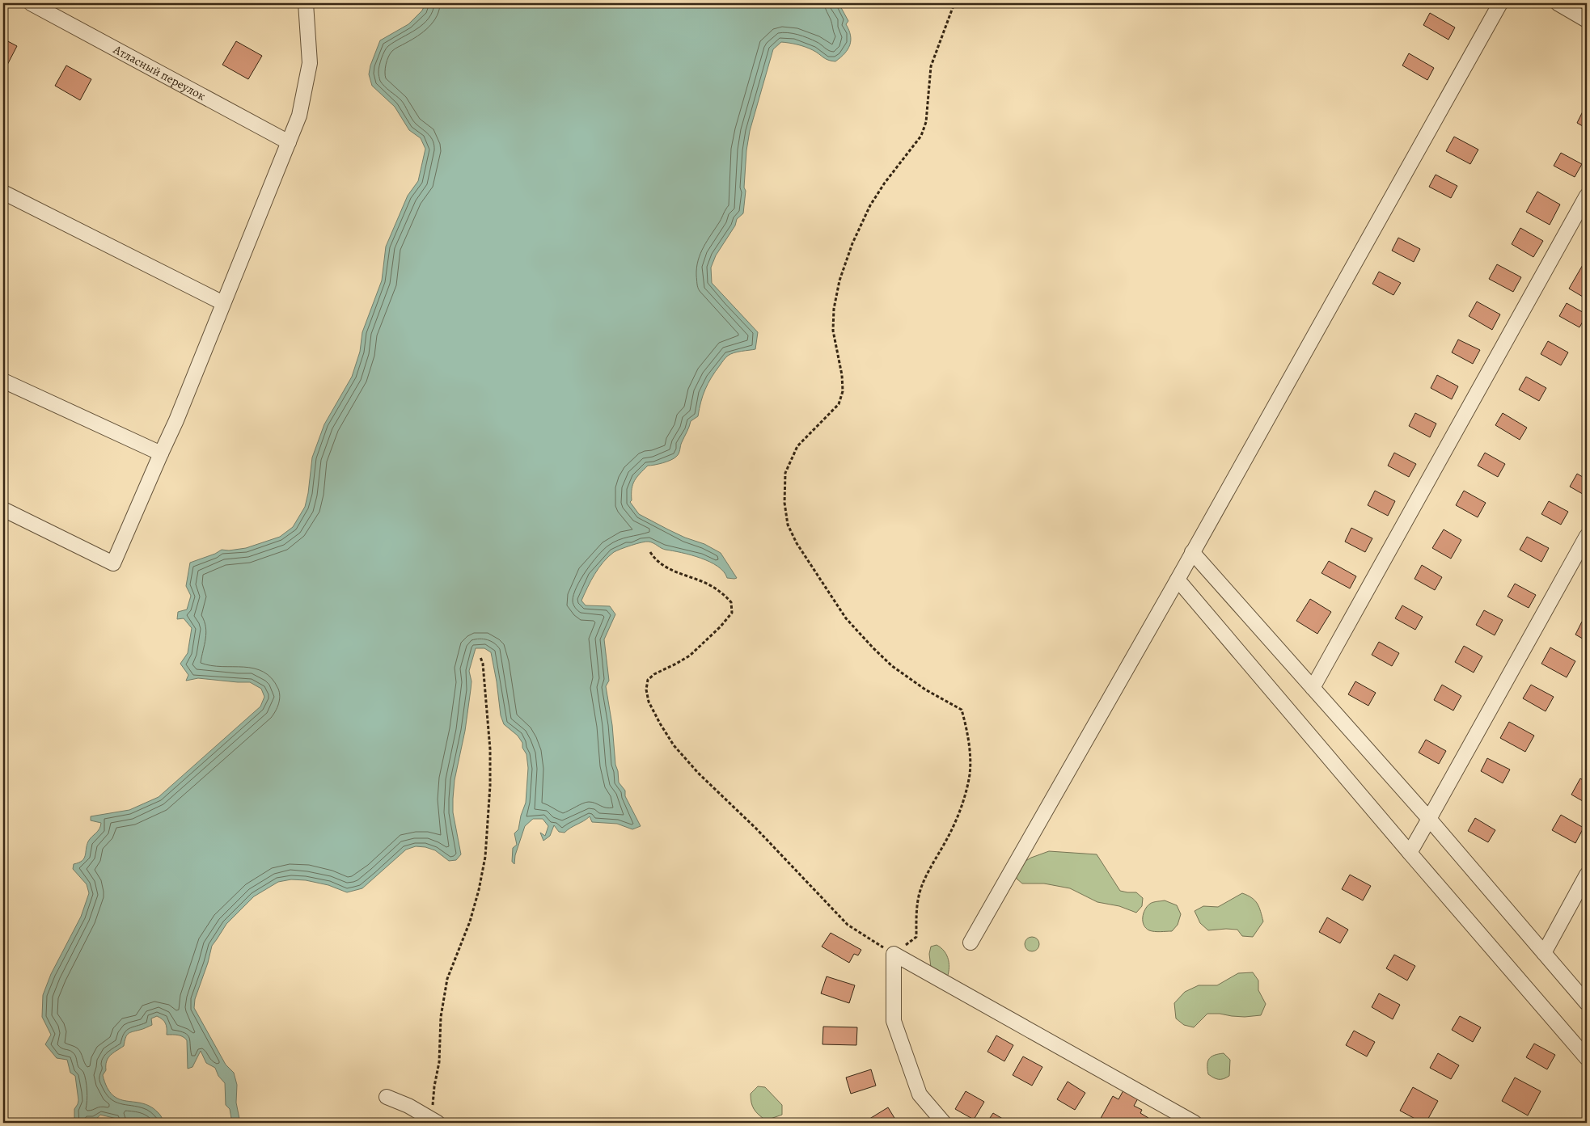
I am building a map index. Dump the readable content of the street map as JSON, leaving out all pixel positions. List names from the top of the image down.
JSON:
{
  "streets": {
    "street": ["Атласный переулок"]
  }
}
